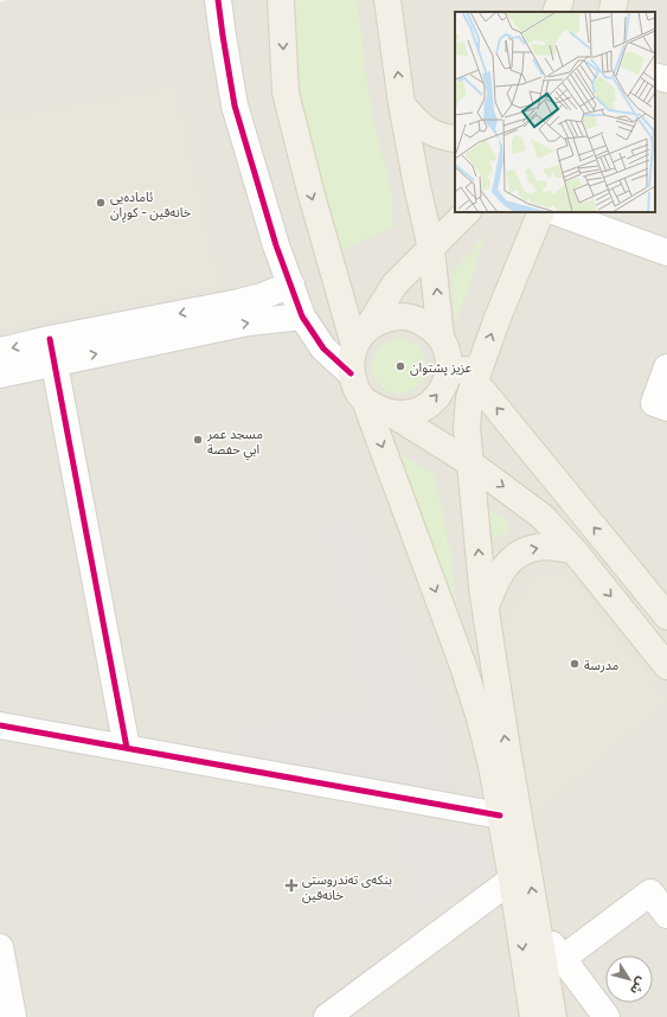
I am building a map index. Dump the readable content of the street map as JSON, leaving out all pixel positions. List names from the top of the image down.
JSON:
{
  "places": {
    "other": [
      "ئامادەیی خانەقین - کوڕان",
      "عزيز پشتوان",
      "مسجد عمر ابي حفصة",
      "مدرسة"
    ],
    "health": ["بنکەی تەندروستی خانەقین"]
  },
  "north": "bottom right"
}
